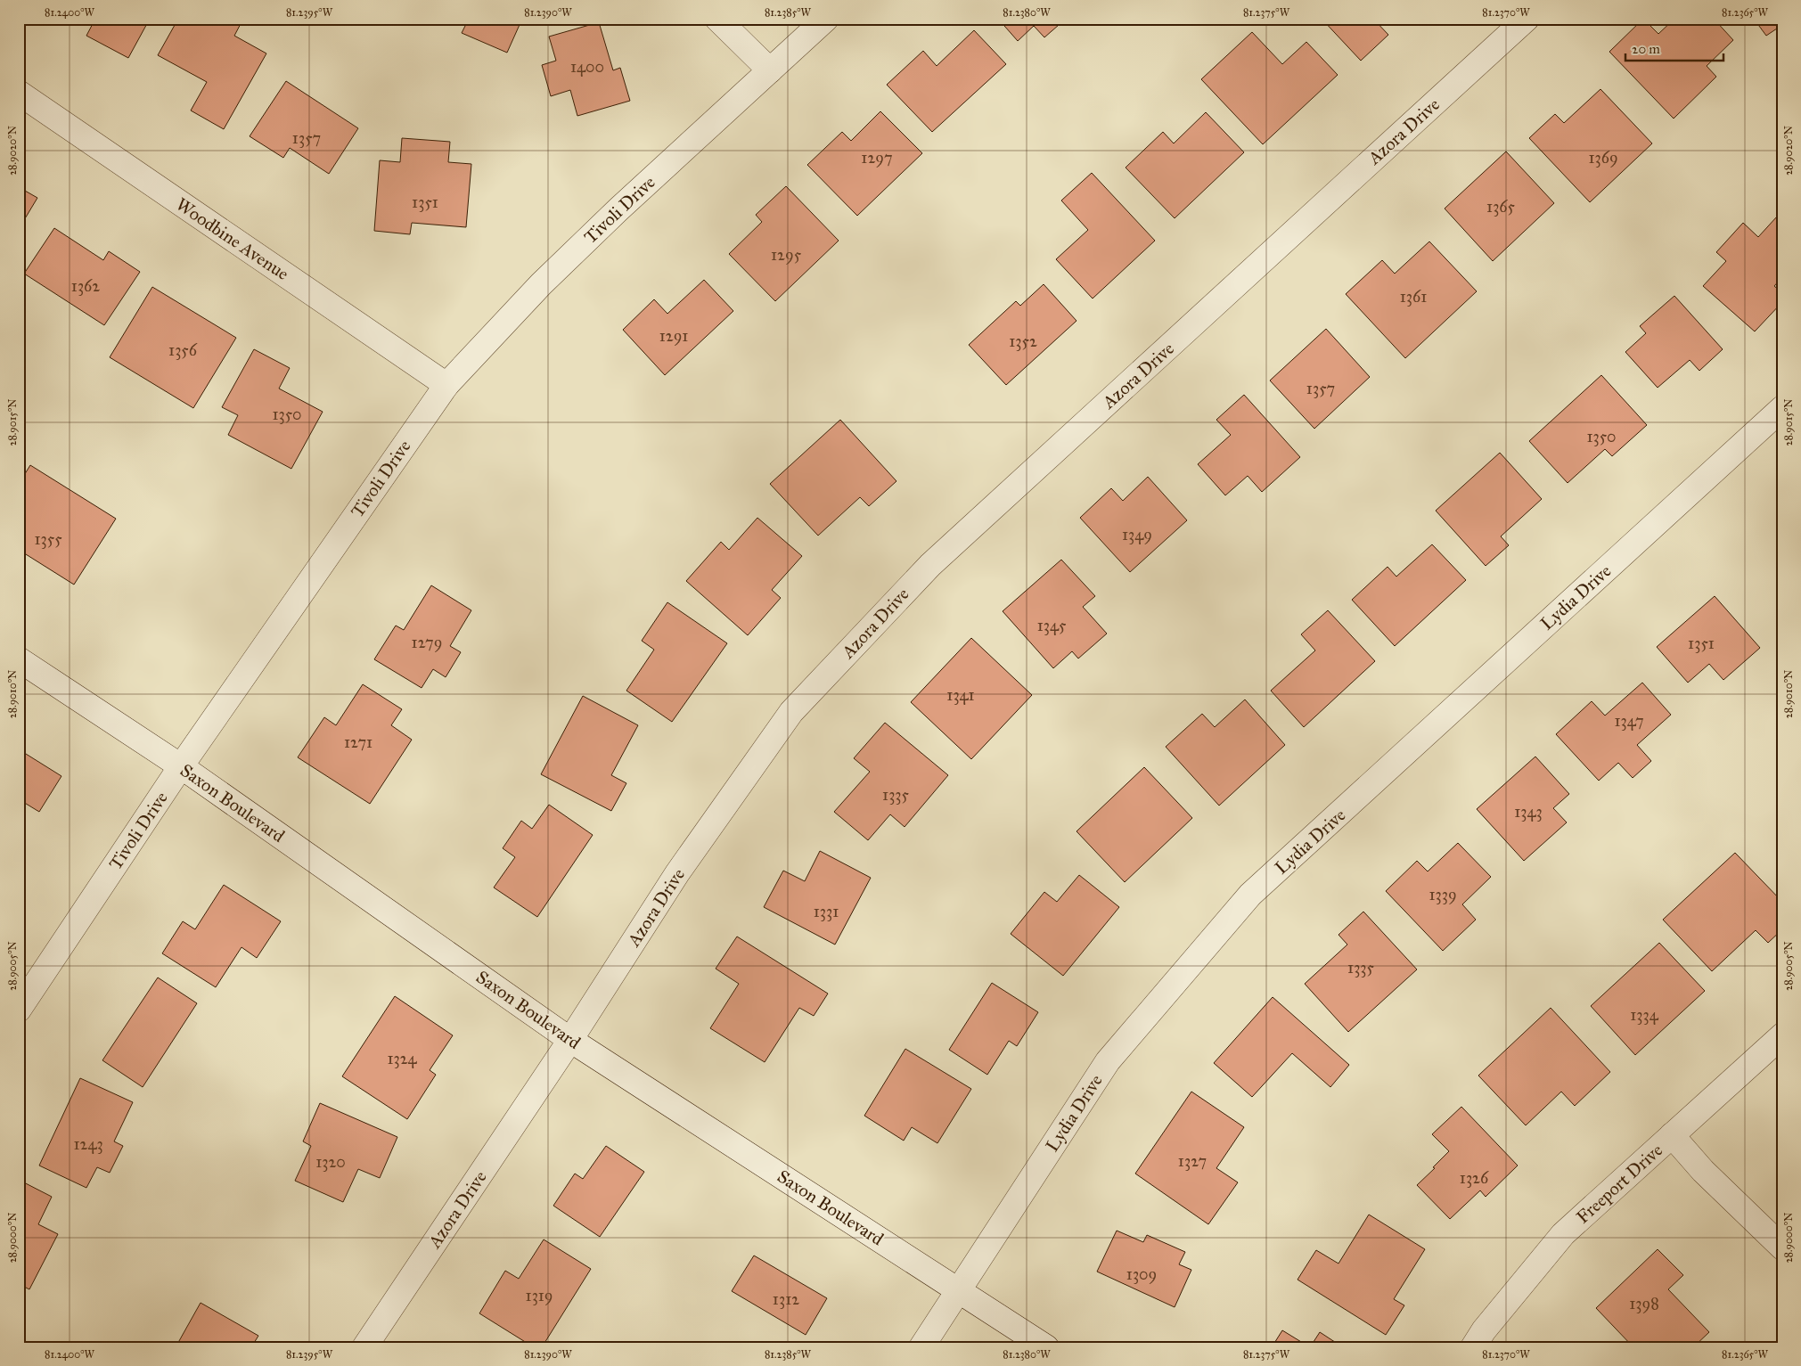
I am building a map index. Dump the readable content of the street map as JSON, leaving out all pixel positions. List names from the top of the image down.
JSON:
{
  "streets": {
    "street": [
      "Azora Drive",
      "Tivoli Drive",
      "Woodbine Avenue",
      "Lydia Drive",
      "Saxon Boulevard",
      "Freeport Drive"
    ]
  },
  "crossings": [
    ["Azora Drive", "Saxon Boulevard"],
    ["Tivoli Drive", "Woodbine Avenue"],
    ["Tivoli Drive", "Saxon Boulevard"],
    ["Lydia Drive", "Saxon Boulevard"]
  ],
  "house_numbers": [
    "1400",
    "1357",
    "1297",
    "1369",
    "1351",
    "1365",
    "1295",
    "1362",
    "1361",
    "1291",
    "1352",
    "1356",
    "1357",
    "1350",
    "1350",
    "1349",
    "1355",
    "1345",
    "1279",
    "1351",
    "1341",
    "1347",
    "1271",
    "1335",
    "1343",
    "1339",
    "1331",
    "1335",
    "1334",
    "1324",
    "1243",
    "1327",
    "1320",
    "1326",
    "1309",
    "1319",
    "1312",
    "1398"
  ],
  "scale_bar": "20 m",
  "coordinates": [
    "81.2400°W",
    "81.2395°W",
    "81.2390°W",
    "81.2385°W",
    "81.2380°W",
    "81.2375°W",
    "81.2370°W",
    "81.2365°W",
    "28.9020°N",
    "28.9015°N",
    "28.9010°N",
    "28.9005°N",
    "28.9000°N"
  ]
}
